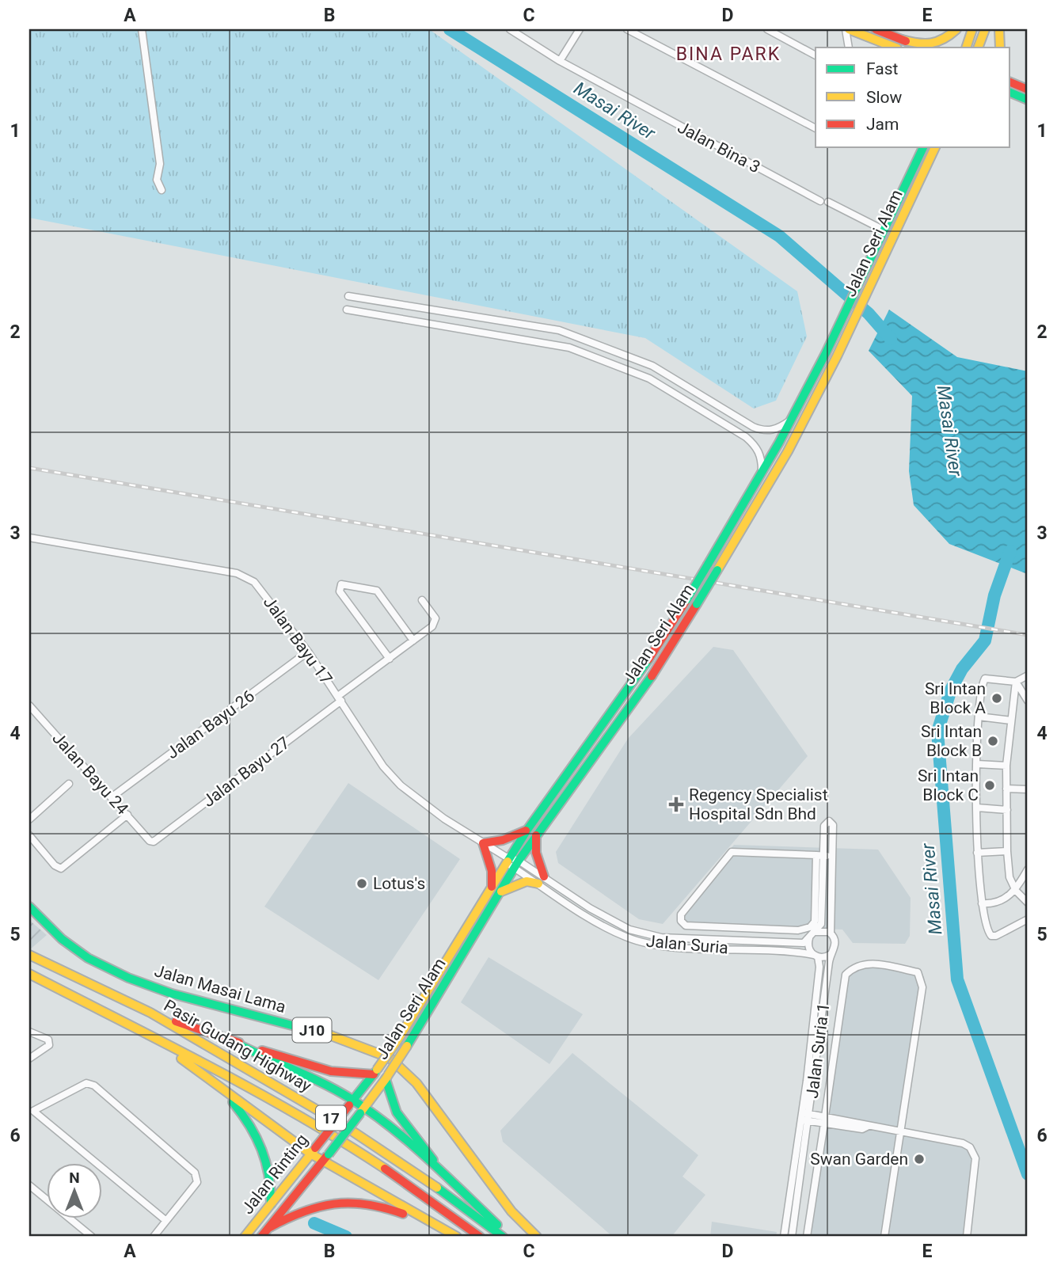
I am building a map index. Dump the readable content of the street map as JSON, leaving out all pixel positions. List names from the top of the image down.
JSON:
{
  "streets": {
    "main road": [
      "Jalan Seri Alam",
      "Jalan Masai Lama",
      "J10",
      "Pasir Gudang Highway",
      "17",
      "Jalan Rinting"
    ],
    "street": [
      "Jalan Bina 3",
      "Jalan Bayu 17",
      "Jalan Bayu 26",
      "Jalan Bayu 27",
      "Jalan Bayu 24",
      "Jalan Suria",
      "Jalan Suria 1"
    ]
  },
  "crossings": [
    ["Jalan Seri Alam", "Jalan Bayu 17"],
    ["Jalan Seri Alam", "Jalan Suria"],
    ["Jalan Seri Alam", "Jalan Rinting"],
    ["Jalan Bayu 17", "Jalan Bayu 26"],
    ["Jalan Bayu 17", "Jalan Bayu 27"],
    ["Jalan Bayu 17", "Jalan Suria"],
    ["Jalan Bayu 26", "Jalan Bayu 24"],
    ["Jalan Bayu 27", "Jalan Bayu 24"],
    ["Jalan Suria", "Jalan Suria 1"]
  ],
  "districts": ["BINA PARK"],
  "water": ["Masai River"],
  "places": {
    "other": [
      "Sri Intan Block A",
      "Sri Intan Block B",
      "Sri Intan Block C",
      "Lotus's",
      "Swan Garden"
    ],
    "health": ["Regency Specialist Hospital Sdn Bhd"]
  },
  "legend": ["Fast", "Slow", "Jam"],
  "north": "top",
  "grid": {
    "columns": [
      "A",
      "B",
      "C",
      "D",
      "E"
    ],
    "rows": [
      "1",
      "2",
      "3",
      "4",
      "5",
      "6"
    ]
  }
}
